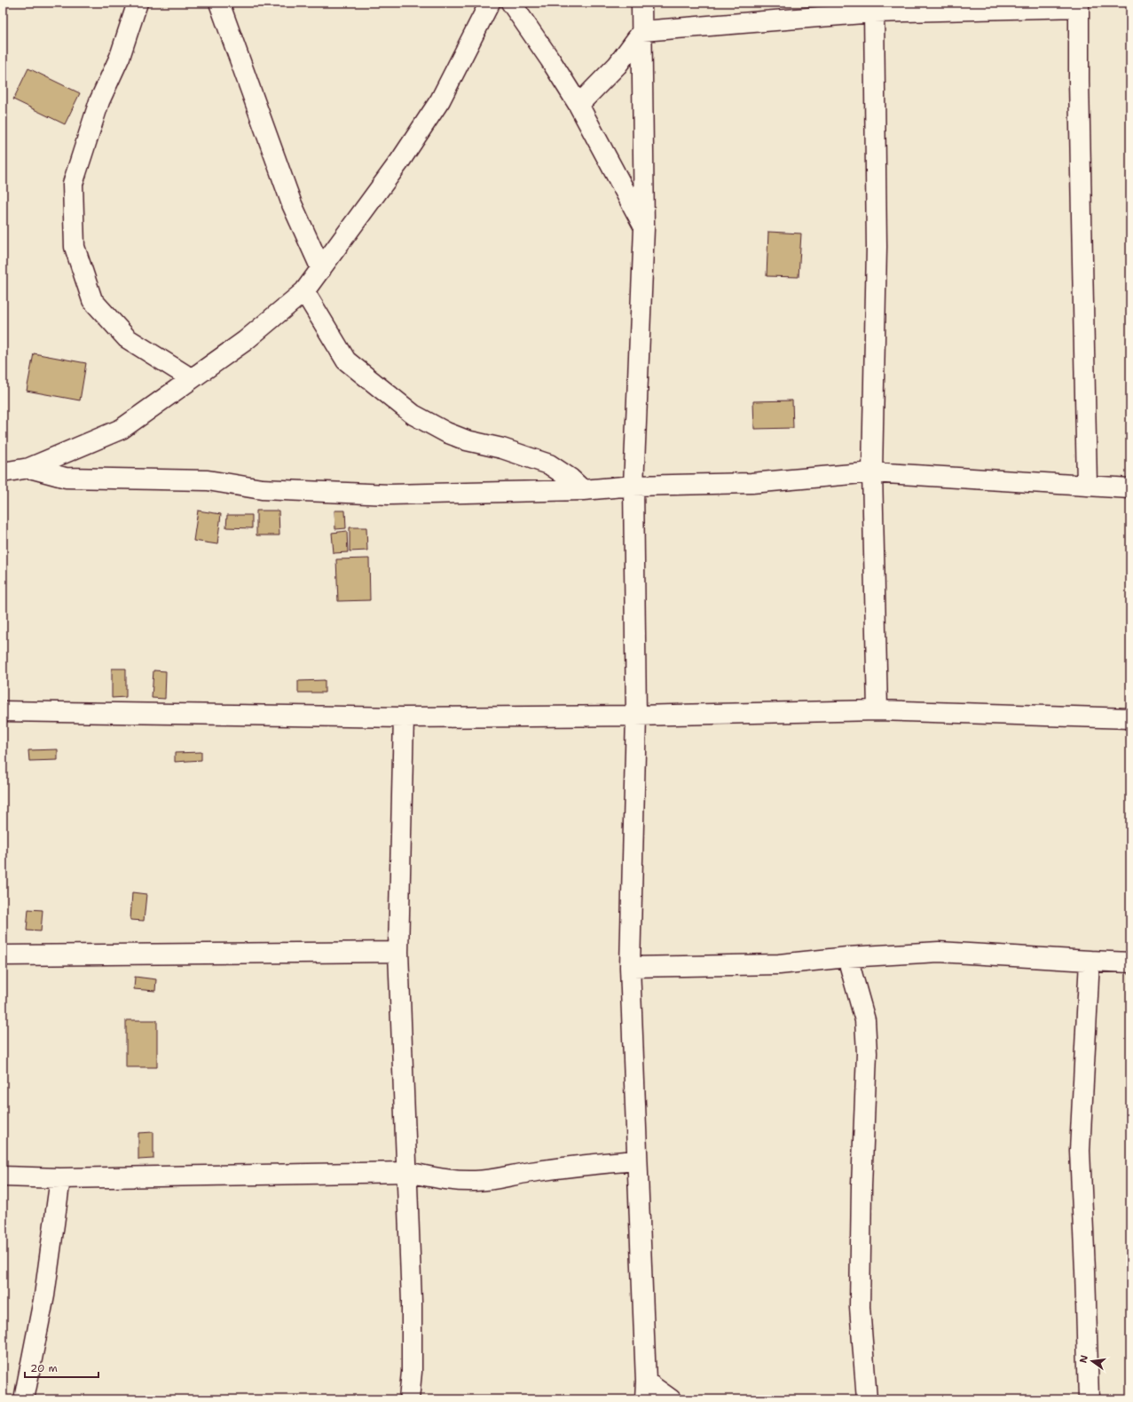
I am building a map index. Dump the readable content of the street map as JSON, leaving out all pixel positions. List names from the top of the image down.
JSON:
{
  "scale_bar": "20 m",
  "north": "left"
}
